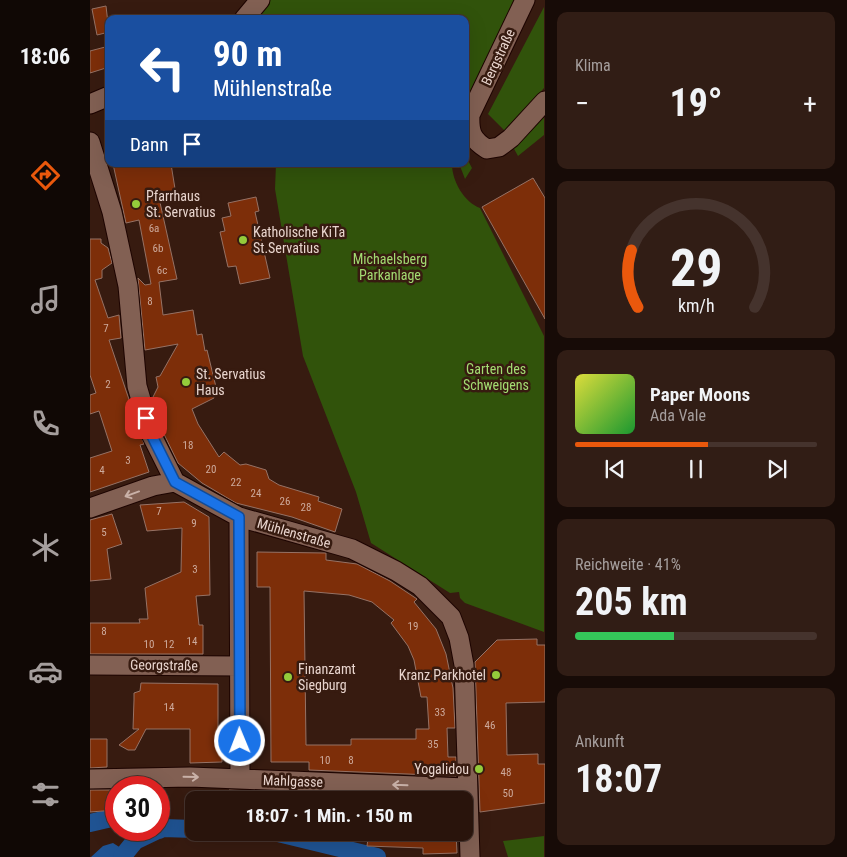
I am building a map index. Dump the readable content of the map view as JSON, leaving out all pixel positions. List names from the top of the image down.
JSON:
{
  "streets": {
    "street": [
      "Bergstraße",
      "Mühlenstraße",
      "Georgstraße",
      "Mahlgasse"
    ]
  },
  "crossings": [
    ["Mühlenstraße", "Mahlgasse"]
  ],
  "parks": ["Michaelsberg Parkanlage", "Garten des Schweigens"],
  "places": [
    "Pfarrhaus St. Servatius",
    "Katholische KiTa St.Servatius",
    "St. Servatius Haus",
    "Kranz Parkhotel",
    "Finanzamt Siegburg",
    "Yogalidou"
  ],
  "house_numbers": [
    "6a",
    "6b",
    "6c",
    "8",
    "7",
    "2",
    "18",
    "3",
    "20",
    "4",
    "22",
    "24",
    "26",
    "28",
    "7",
    "9",
    "5",
    "3",
    "19",
    "8",
    "14",
    "10",
    "12",
    "14",
    "33",
    "46",
    "35",
    "10",
    "8",
    "48",
    "50"
  ],
  "page": {
    "tabs": "18:06",
    "tile": [
      "Klima",
      ["Reichweite · 41%", "205 km"],
      ["Ankunft", "18:07"]
    ],
    "turn": ["90 m", "Mühlenstraße"],
    "heat": ["−", "19°", "+"],
    "then": "Dann",
    "song": ["Paper Moons", "Ada Vale"],
    "limit": "30",
    "trip": "18:07 · 1 Min. · 150 m",
    "gauge": ["29", "km/h"]
  }
}
